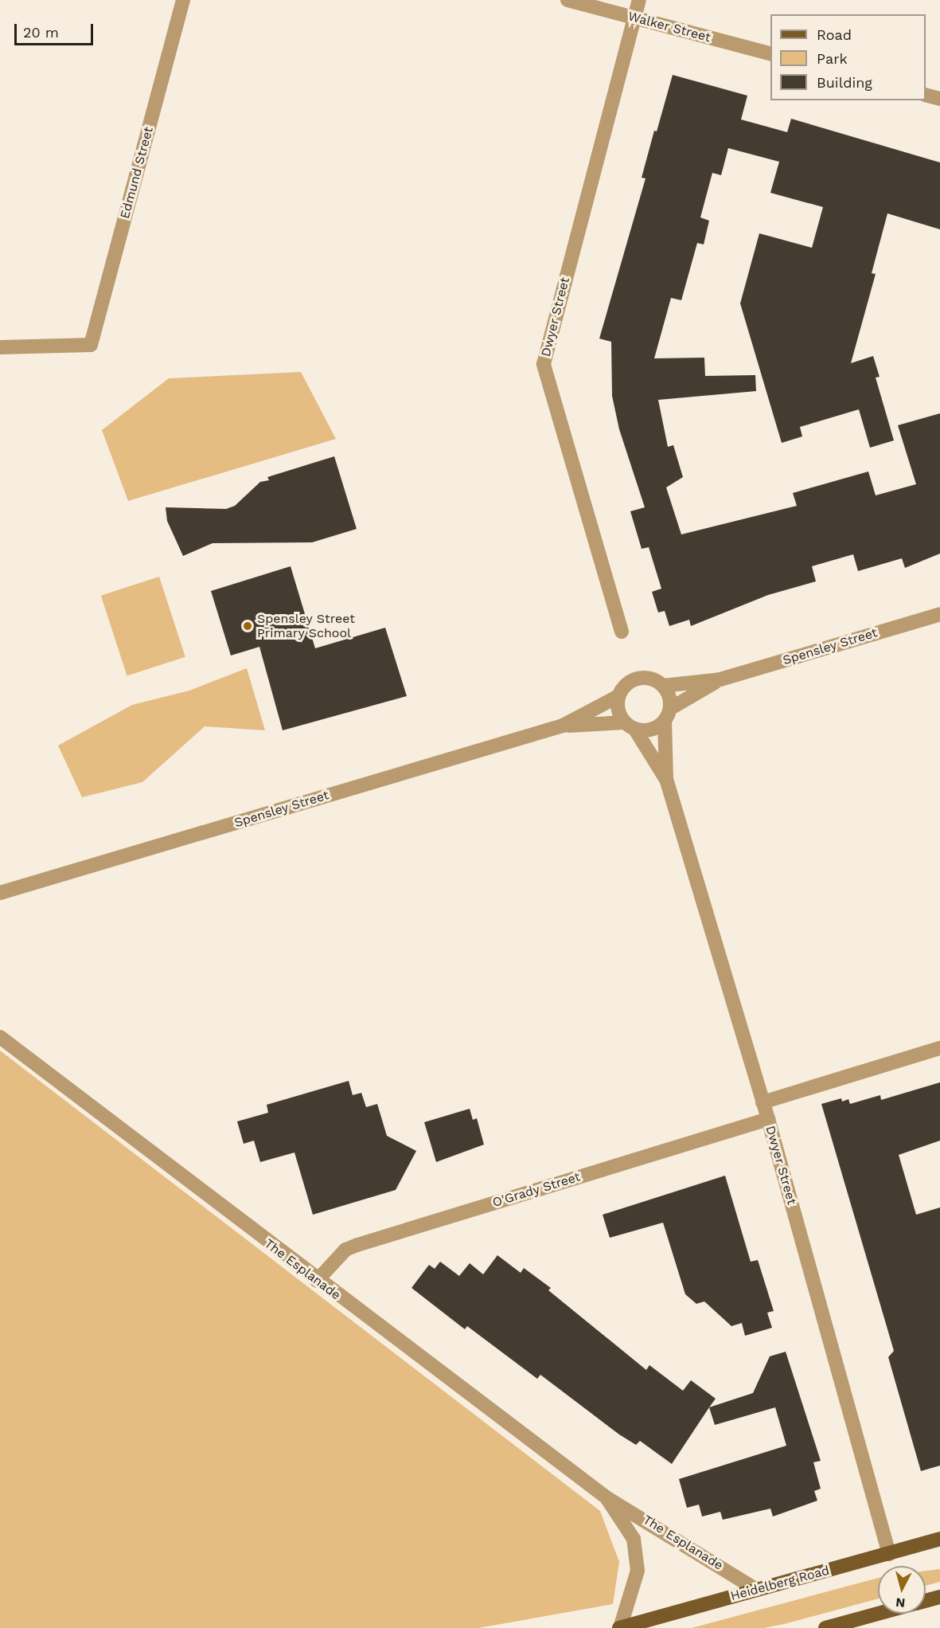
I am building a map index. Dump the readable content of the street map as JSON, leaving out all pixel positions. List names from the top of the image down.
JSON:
{
  "streets": {
    "main road": ["Heidelberg Road"],
    "street": [
      "Walker Street",
      "Edmund Street",
      "Dwyer Street",
      "Spensley Street",
      "O'Grady Street",
      "The Esplanade"
    ]
  },
  "crossings": [
    ["Walker Street", "Dwyer Street"],
    ["Dwyer Street", "Spensley Street"],
    ["Dwyer Street", "O'Grady Street"],
    ["Dwyer Street", "Heidelberg Road"],
    ["O'Grady Street", "The Esplanade"],
    ["The Esplanade", "Heidelberg Road"]
  ],
  "places": ["Spensley Street Primary School"],
  "legend": ["Road", "Park", "Building"],
  "scale_bar": "20 m",
  "north": "bottom"
}
